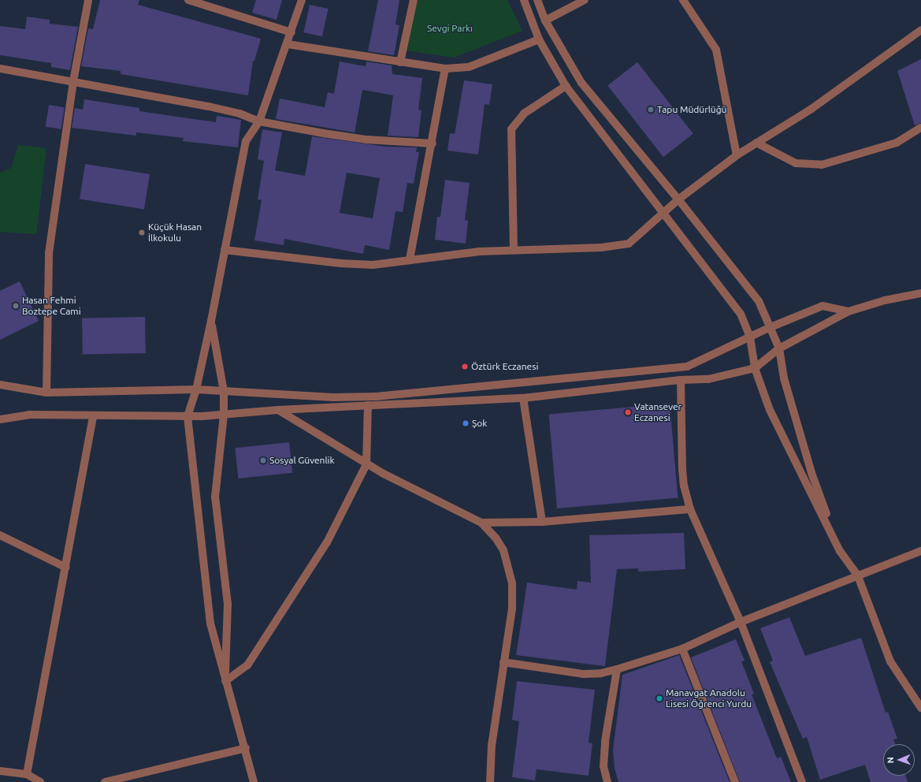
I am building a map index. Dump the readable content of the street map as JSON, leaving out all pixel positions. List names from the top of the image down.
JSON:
{
  "parks": ["Sevgi Parkı"],
  "places": [
    "Tapu Müdürlüğü",
    "Küçük Hasan İlkokulu",
    "Hasan Fehmi Boztepe Cami",
    "Öztürk Eczanesi",
    "Vatansever Eczanesi",
    "Şok",
    "Sosyal Güvenlik",
    "Manavgat Anadolu Lisesi Öğrenci Yurdu"
  ],
  "north": "left"
}
